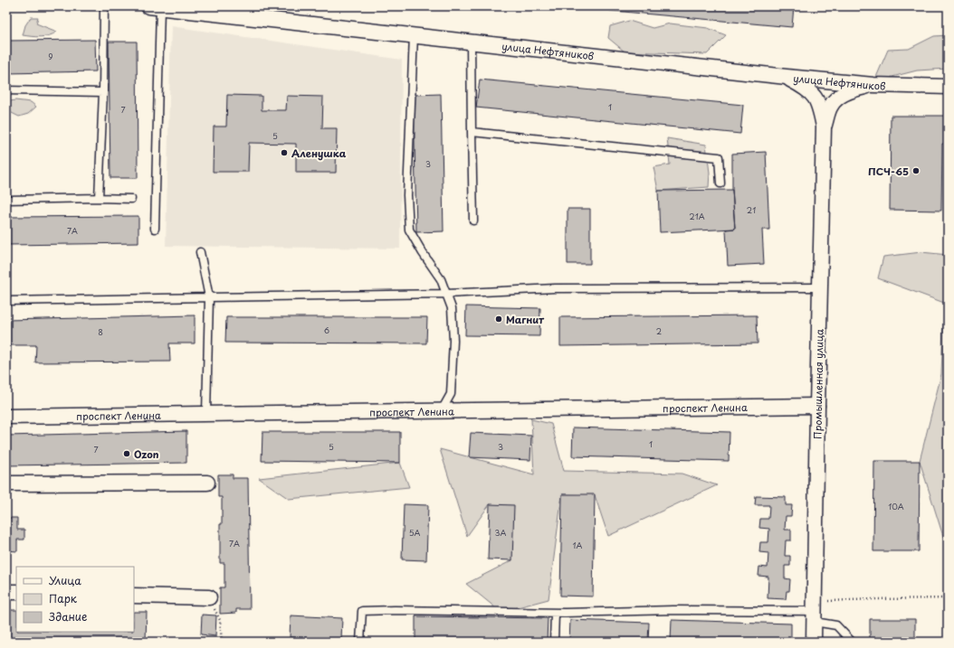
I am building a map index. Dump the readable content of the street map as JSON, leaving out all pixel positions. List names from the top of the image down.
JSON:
{
  "streets": {
    "street": ["улица Нефтяников", "Промышленная улица", "проспект Ленина"]
  },
  "crossings": [
    ["улица Нефтяников", "Промышленная улица"],
    ["Промышленная улица", "проспект Ленина"]
  ],
  "places": [
    "Аленушка",
    "ПСЧ-65",
    "Магнит",
    "Ozon"
  ],
  "house_numbers": [
    "9",
    "1",
    "7",
    "5",
    "3",
    "21",
    "21А",
    "7А",
    "6",
    "2",
    "8",
    "1",
    "5",
    "3",
    "7",
    "10А",
    "5А",
    "3А",
    "7А",
    "1А"
  ],
  "legend": ["Улица", "Парк", "Здание"]
}
